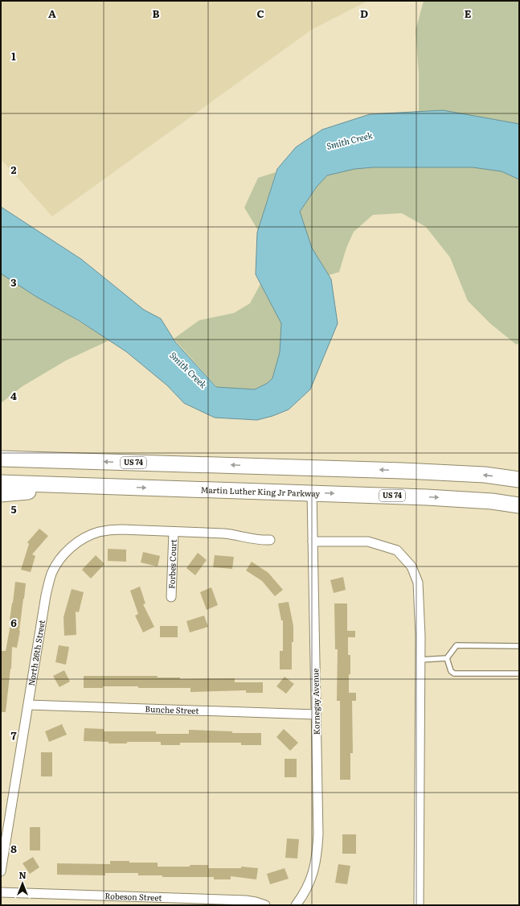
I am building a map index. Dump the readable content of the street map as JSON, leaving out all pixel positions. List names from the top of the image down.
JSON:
{
  "streets": {
    "highway": ["US 74", "Martin Luther King Jr Parkway"],
    "street": [
      "Forbes Court",
      "North 26th Street",
      "Kornegay Avenue",
      "Bunche Street",
      "Robeson Street"
    ]
  },
  "crossings": [
    ["Martin Luther King Jr Parkway", "Kornegay Avenue"],
    ["Forbes Court", "North 26th Street"],
    ["North 26th Street", "Bunche Street"],
    ["Kornegay Avenue", "Bunche Street"]
  ],
  "water": ["Smith Creek"],
  "north": "top",
  "grid": {
    "columns": [
      "A",
      "B",
      "C",
      "D",
      "E"
    ],
    "rows": [
      "1",
      "2",
      "3",
      "4",
      "5",
      "6",
      "7",
      "8"
    ]
  }
}
